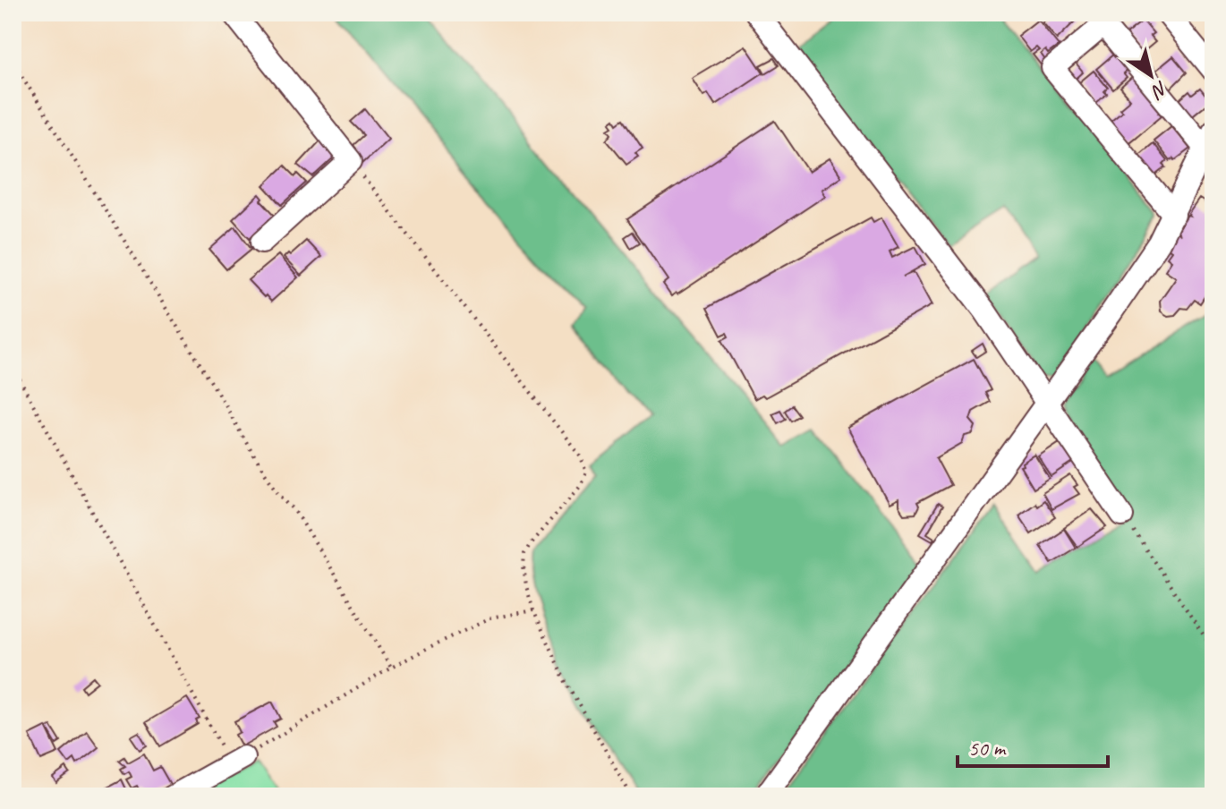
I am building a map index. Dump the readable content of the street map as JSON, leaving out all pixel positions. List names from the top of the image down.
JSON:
{
  "scale_bar": "50 m",
  "north": "bottom right"
}
